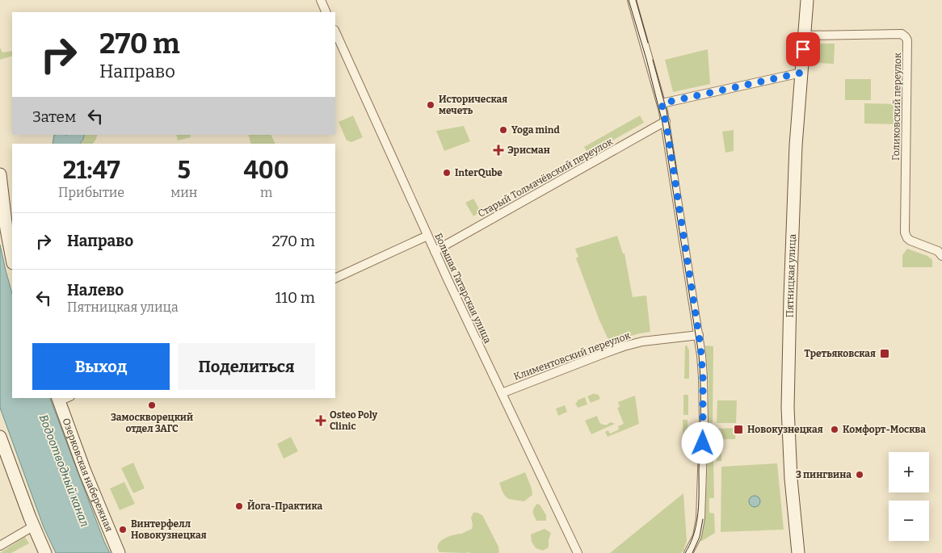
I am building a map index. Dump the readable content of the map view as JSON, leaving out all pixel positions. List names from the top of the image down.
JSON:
{
  "streets": {
    "street": [
      "Голиковский переулок",
      "Старый Толмачёвский переулок",
      "Пятницкая улица",
      "Большая Татарская улица",
      "Климентовский переулок",
      "Озерковская набережная"
    ]
  },
  "crossings": [
    ["Голиковский переулок", "Пятницкая улица"],
    ["Старый Толмачёвский переулок", "Большая Татарская улица"],
    ["Большая Татарская улица", "Климентовский переулок"]
  ],
  "water": ["Водоотводный канал"],
  "places": {
    "other": [
      "Историческая мечеть",
      "Yoga mind",
      "InterQube",
      "Замоскворецкий отдел ЗАГС",
      "Комфорт-Москва",
      "3 пингвина",
      "Йога-Практика",
      "Винтерфелл Новокузнецкая"
    ],
    "health": ["Эрисман", "Osteo Poly Clinic"],
    "transit": ["Третьяковская", "Новокузнецкая"]
  },
  "page": {
    "turn": ["270 m", "Направо"],
    "then": "Затем",
    "eta": [
      "21:47",
      "Прибытие",
      "5",
      "мин",
      "400",
      "m"
    ],
    "list": [
      {
        "name": "Направо",
        "value": "270 m"
      },
      {
        "name": "Налево",
        "note": "Пятницкая улица",
        "value": "110 m"
      }
    ],
    "buttons": ["Выход", "Поделиться"],
    "map_buttons": ["+", "−"]
  }
}
